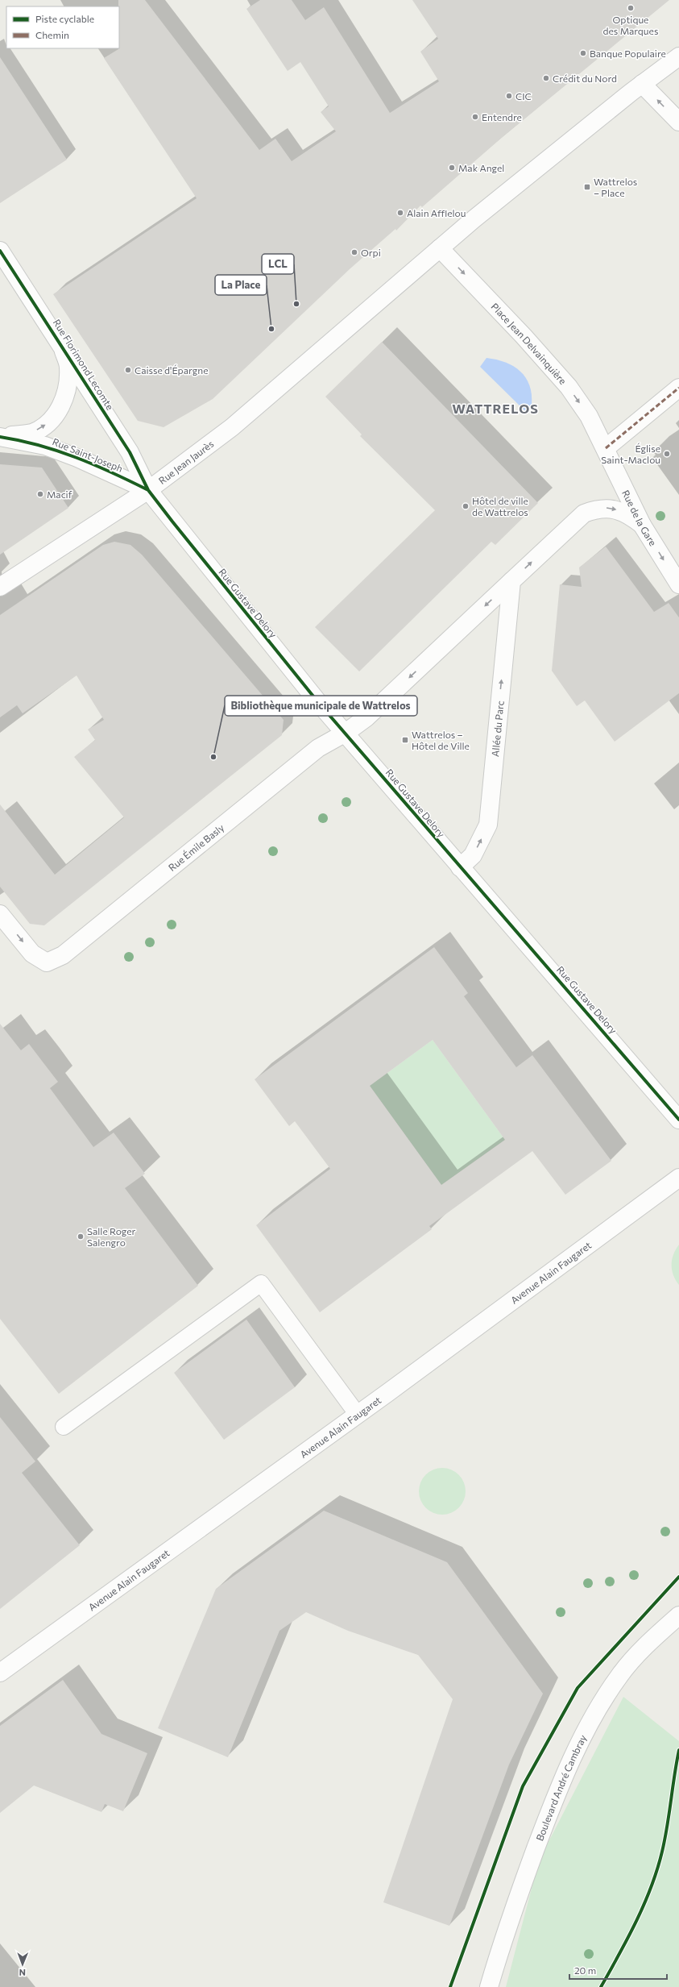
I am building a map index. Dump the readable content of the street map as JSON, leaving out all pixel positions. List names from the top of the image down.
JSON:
{
  "streets": {
    "street": [
      "Place Jean Delvainquière",
      "Rue Florimond Lecomte",
      "Rue Saint-Joseph",
      "Rue Jean Jaurès",
      "Rue de la Gare",
      "Rue Gustave Delory",
      "Allée du Parc",
      "Rue Émile Basly",
      "Avenue Alain Faugaret",
      "Boulevard André Cambray"
    ]
  },
  "crossings": [
    ["Place Jean Delvainquière", "Rue Jean Jaurès"],
    ["Place Jean Delvainquière", "Rue de la Gare"],
    ["Rue Florimond Lecomte", "Rue Saint-Joseph"],
    ["Rue Florimond Lecomte", "Rue Jean Jaurès"],
    ["Rue Florimond Lecomte", "Rue Gustave Delory"],
    ["Rue Saint-Joseph", "Rue Jean Jaurès"],
    ["Rue Saint-Joseph", "Rue Gustave Delory"],
    ["Rue Jean Jaurès", "Rue Gustave Delory"],
    ["Rue Gustave Delory", "Allée du Parc"],
    ["Rue Gustave Delory", "Rue Émile Basly"]
  ],
  "one_way": [
    "Place Jean Delvainquière",
    "Rue de la Gare",
    "Allée du Parc",
    "Rue Émile Basly"
  ],
  "districts": ["WATTRELOS"],
  "places": {
    "other": [
      "Optique des Marques",
      "Banque Populaire",
      "Crédit du Nord",
      "CIC",
      "Entendre",
      "Mak Angel",
      "Alain Afflelou",
      "Orpi",
      "LCL",
      "La Place",
      "Caisse d'Épargne",
      "Église Saint-Maclou",
      "Macif",
      "Hôtel de ville de Wattrelos",
      "Bibliothèque municipale de Wattrelos",
      "Salle Roger Salengro"
    ],
    "transit": ["Wattrelos – Place", "Wattrelos – Hôtel de Ville"]
  },
  "legend": ["Piste cyclable", "Chemin"],
  "scale_bar": "20 m",
  "north": "bottom"
}
